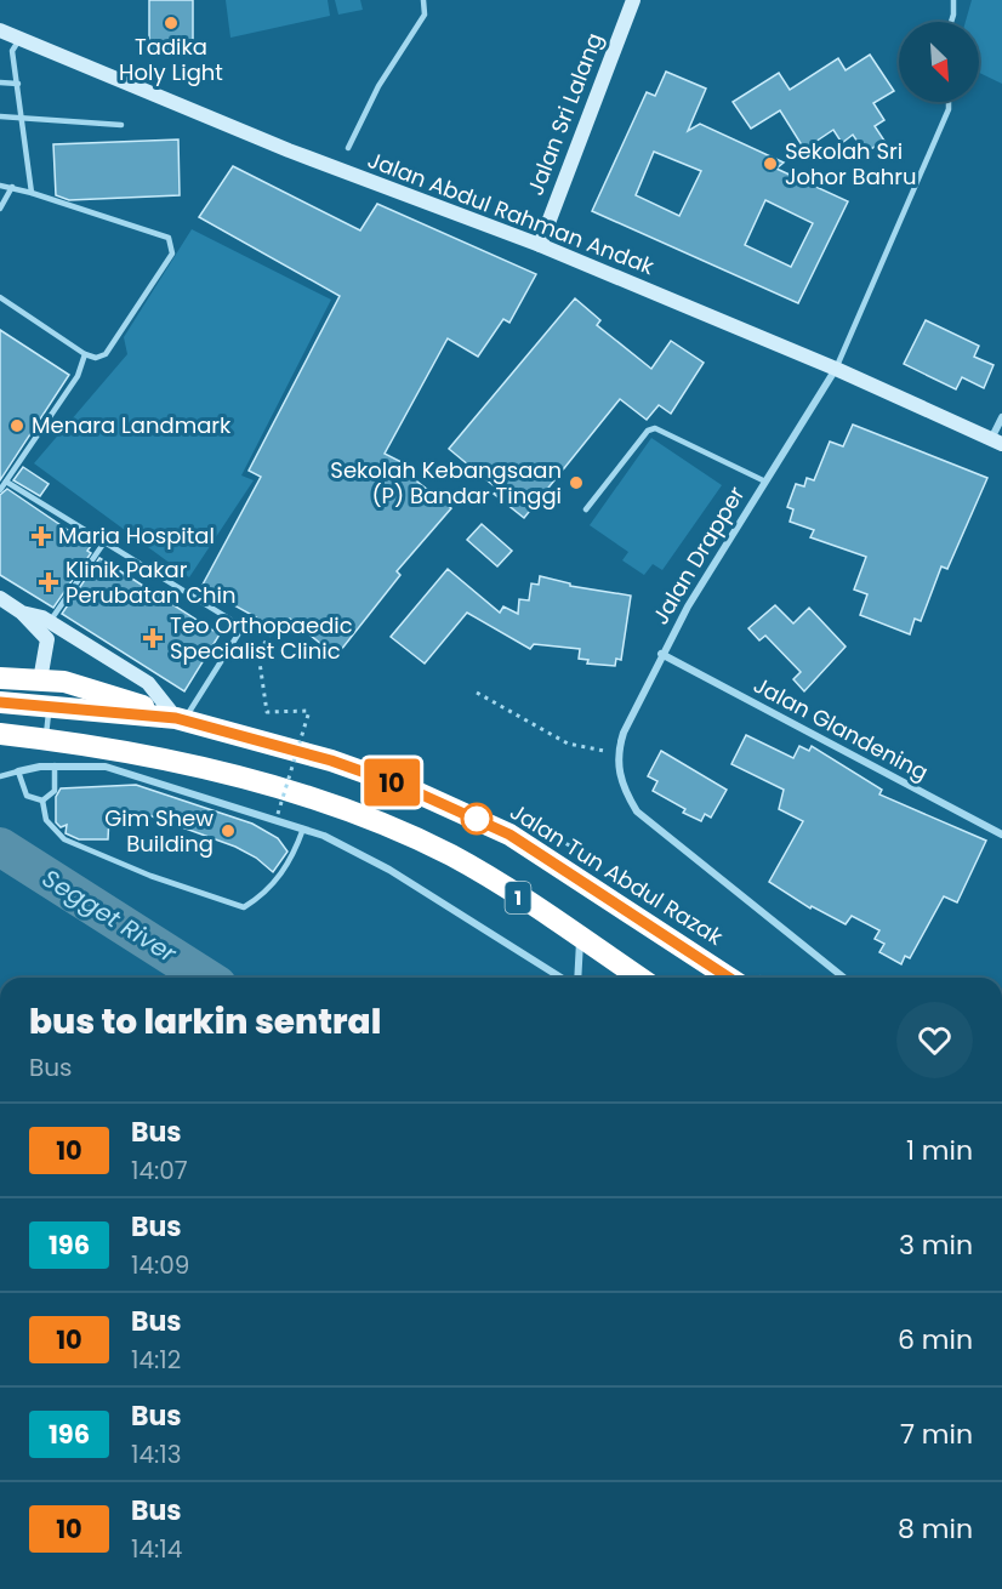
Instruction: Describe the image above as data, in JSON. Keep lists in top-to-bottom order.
{
  "streets": {
    "highway": ["Jalan Tun Abdul Razak", "1"],
    "street": [
      "Jalan Sri Lalang",
      "Jalan Abdul Rahman Andak",
      "Jalan Drapper",
      "Jalan Glandening"
    ]
  },
  "crossings": [
    ["Jalan Sri Lalang", "Jalan Abdul Rahman Andak"],
    ["Jalan Abdul Rahman Andak", "Jalan Drapper"],
    ["Jalan Drapper", "Jalan Glandening"]
  ],
  "water": ["Segget River"],
  "places": {
    "other": [
      "Tadika Holy Light",
      "Sekolah Sri Johor Bahru",
      "Menara Landmark",
      "Sekolah Kebangsaan (P) Bandar Tinggi",
      "Gim Shew Building"
    ],
    "health": ["Maria Hospital", "Klinik Pakar Perubatan Chin", "Teo Orthopaedic Specialist Clinic"]
  },
  "lines": ["bus line 10"],
  "north": "bottom right",
  "page": {
    "on_map": "10",
    "heading": ["bus to larkin sentral", "Bus"],
    "list": [
      {
        "mark": "10",
        "name": "Bus",
        "note": "14:07",
        "value": "1 min"
      },
      {
        "mark": "196",
        "name": "Bus",
        "note": "14:09",
        "value": "3 min"
      },
      {
        "mark": "10",
        "name": "Bus",
        "note": "14:12",
        "value": "6 min"
      },
      {
        "mark": "196",
        "name": "Bus",
        "note": "14:13",
        "value": "7 min"
      },
      {
        "mark": "10",
        "name": "Bus",
        "note": "14:14",
        "value": "8 min"
      }
    ]
  }
}
